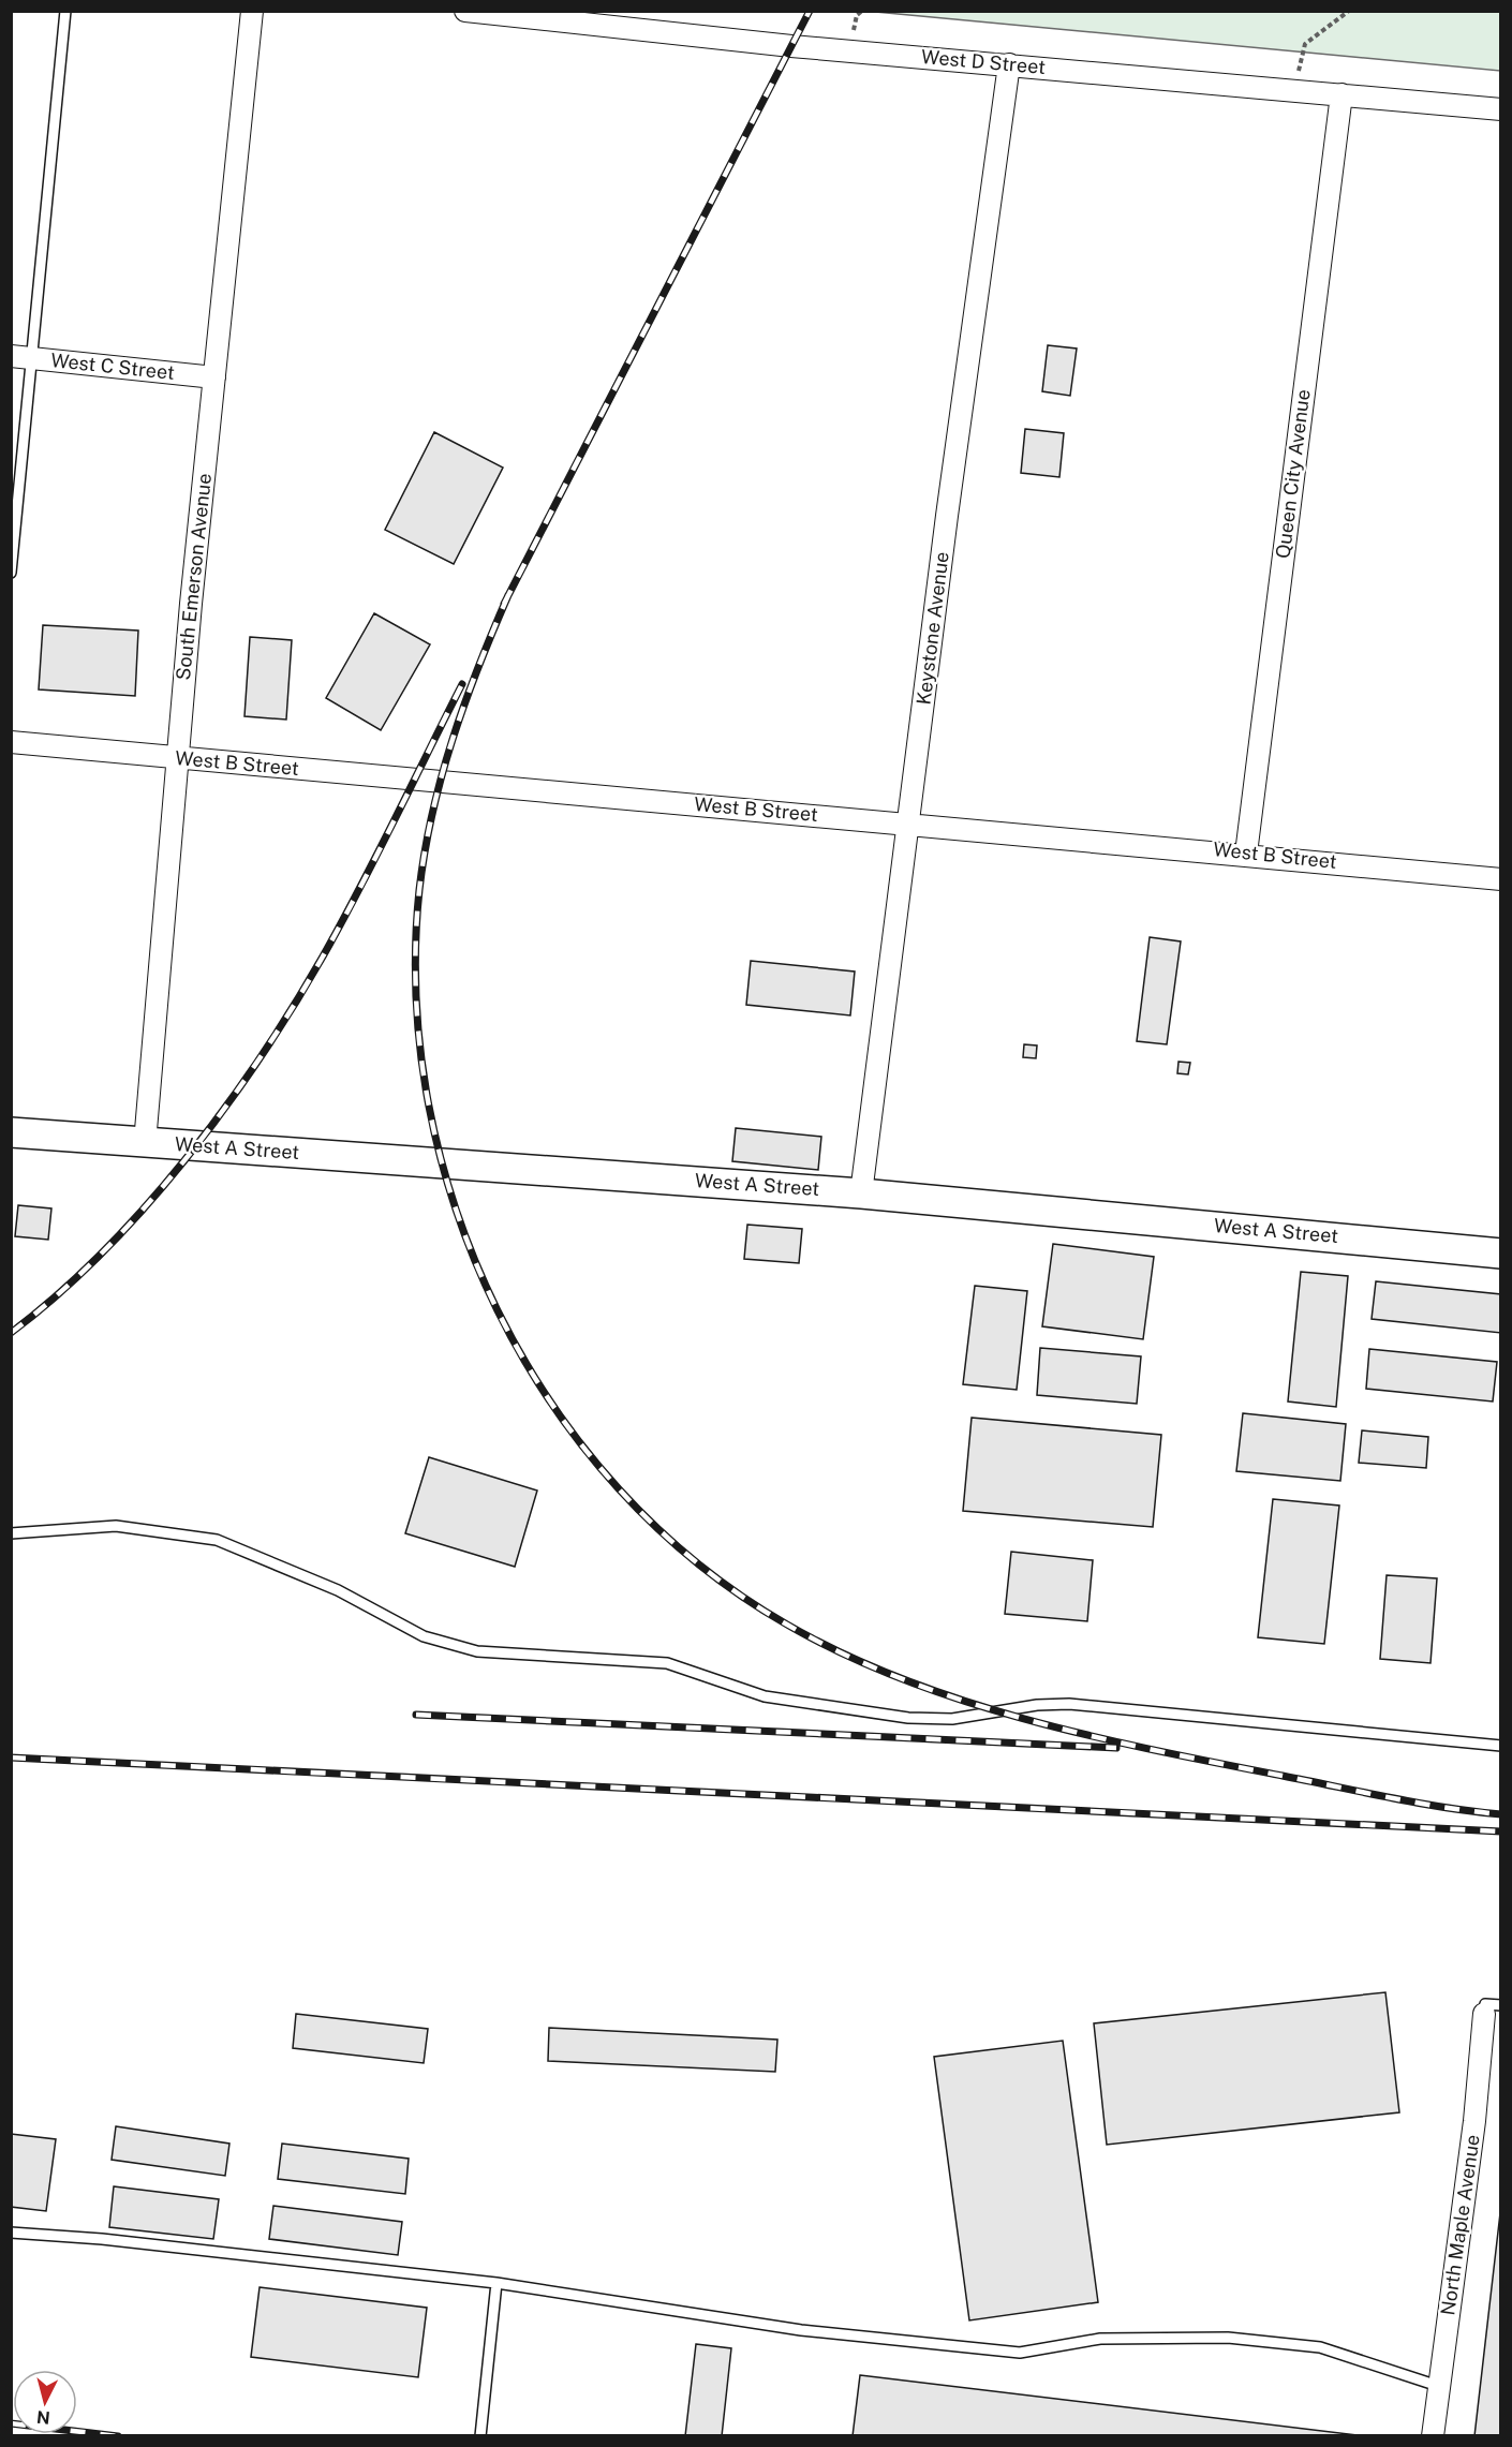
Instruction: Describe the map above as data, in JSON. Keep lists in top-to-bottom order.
{
  "streets": {
    "street": [
      "West D Street",
      "West C Street",
      "Queen City Avenue",
      "South Emerson Avenue",
      "Keystone Avenue",
      "West B Street",
      "West A Street",
      "North Maple Avenue"
    ]
  },
  "crossings": [
    ["West D Street", "Queen City Avenue"],
    ["West D Street", "Keystone Avenue"],
    ["West C Street", "South Emerson Avenue"],
    ["Queen City Avenue", "West B Street"],
    ["South Emerson Avenue", "West B Street"],
    ["South Emerson Avenue", "West A Street"],
    ["Keystone Avenue", "West B Street"],
    ["Keystone Avenue", "West A Street"]
  ],
  "north": "bottom"
}
